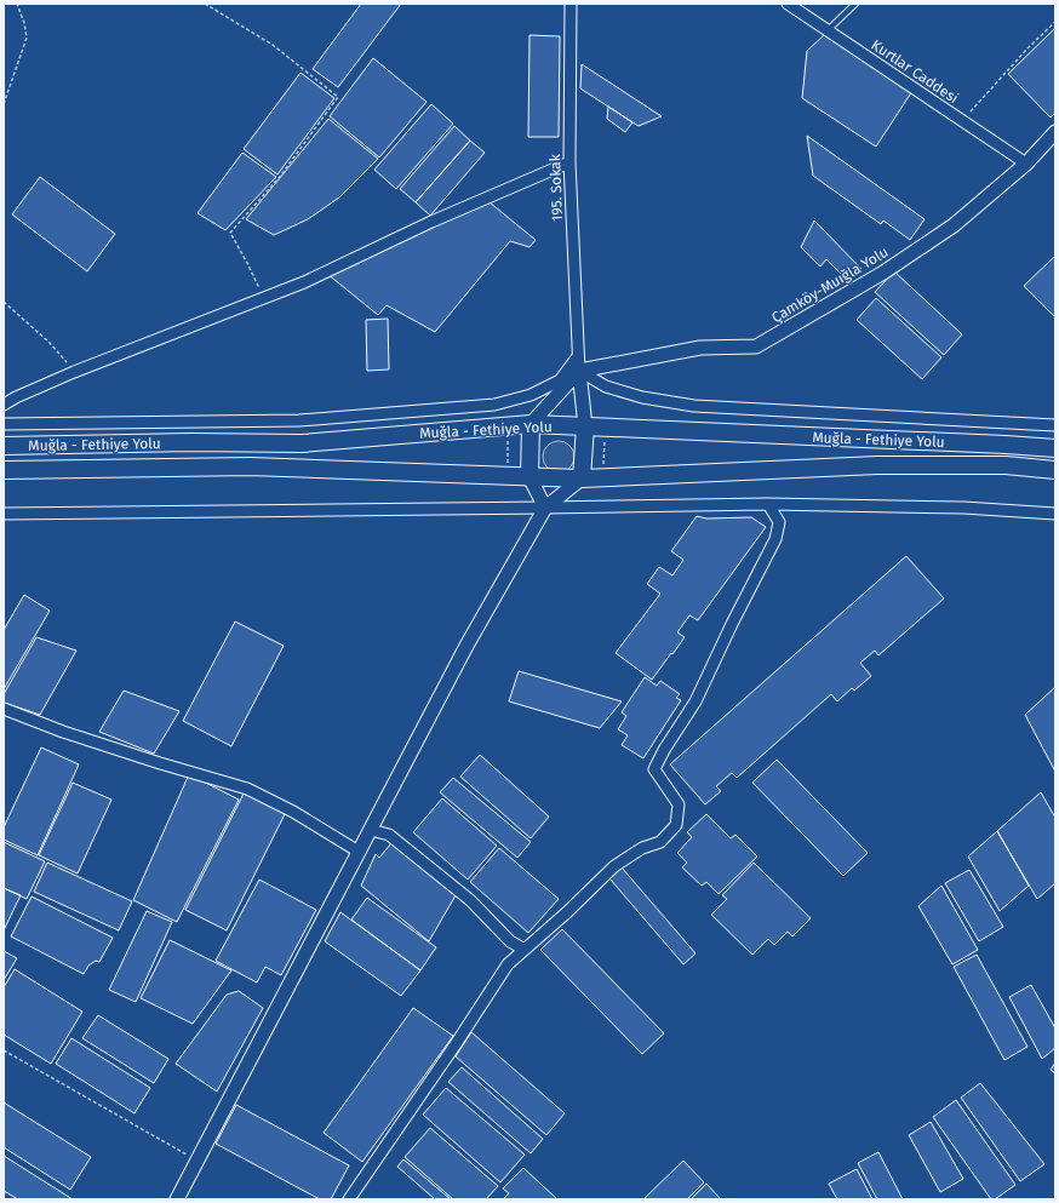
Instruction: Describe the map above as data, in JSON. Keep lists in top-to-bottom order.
{
  "streets": {
    "highway": ["Muğla - Fethiye Yolu"],
    "street": ["Kurtlar Caddesi", "195. Sokak", "Çamköy-Muığla Yolu"]
  },
  "crossings": [
    ["Kurtlar Caddesi", "Çamköy-Muığla Yolu"],
    ["195. Sokak", "Çamköy-Muığla Yolu"]
  ]
}
